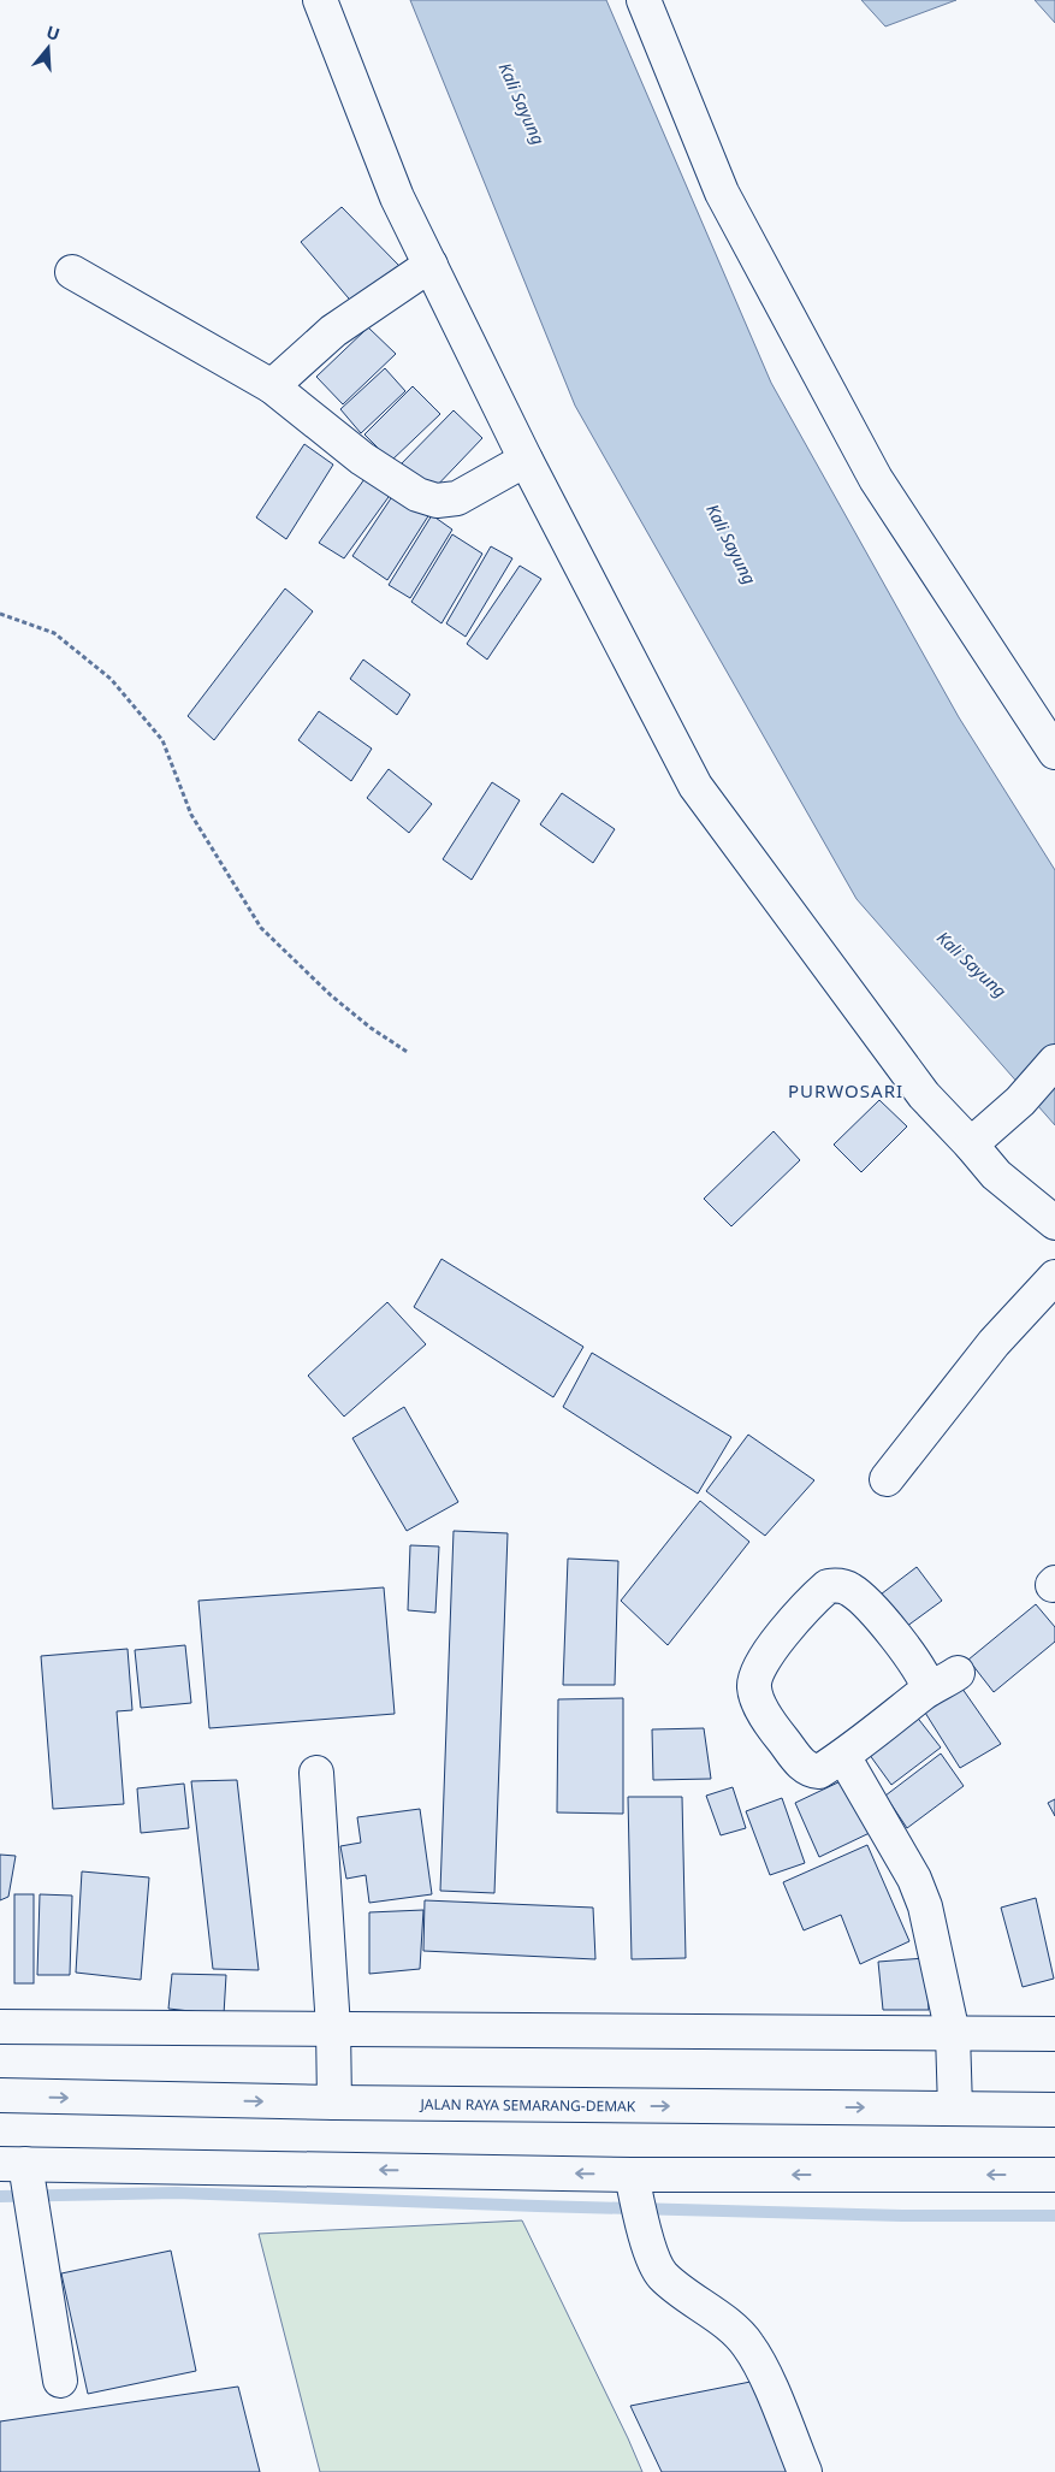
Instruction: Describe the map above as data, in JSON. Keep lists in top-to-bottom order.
{
  "streets": {
    "main road": ["JALAN RAYA SEMARANG-DEMAK"]
  },
  "districts": ["PURWOSARI"],
  "water": ["Kali Sayung"],
  "north": "top"
}
